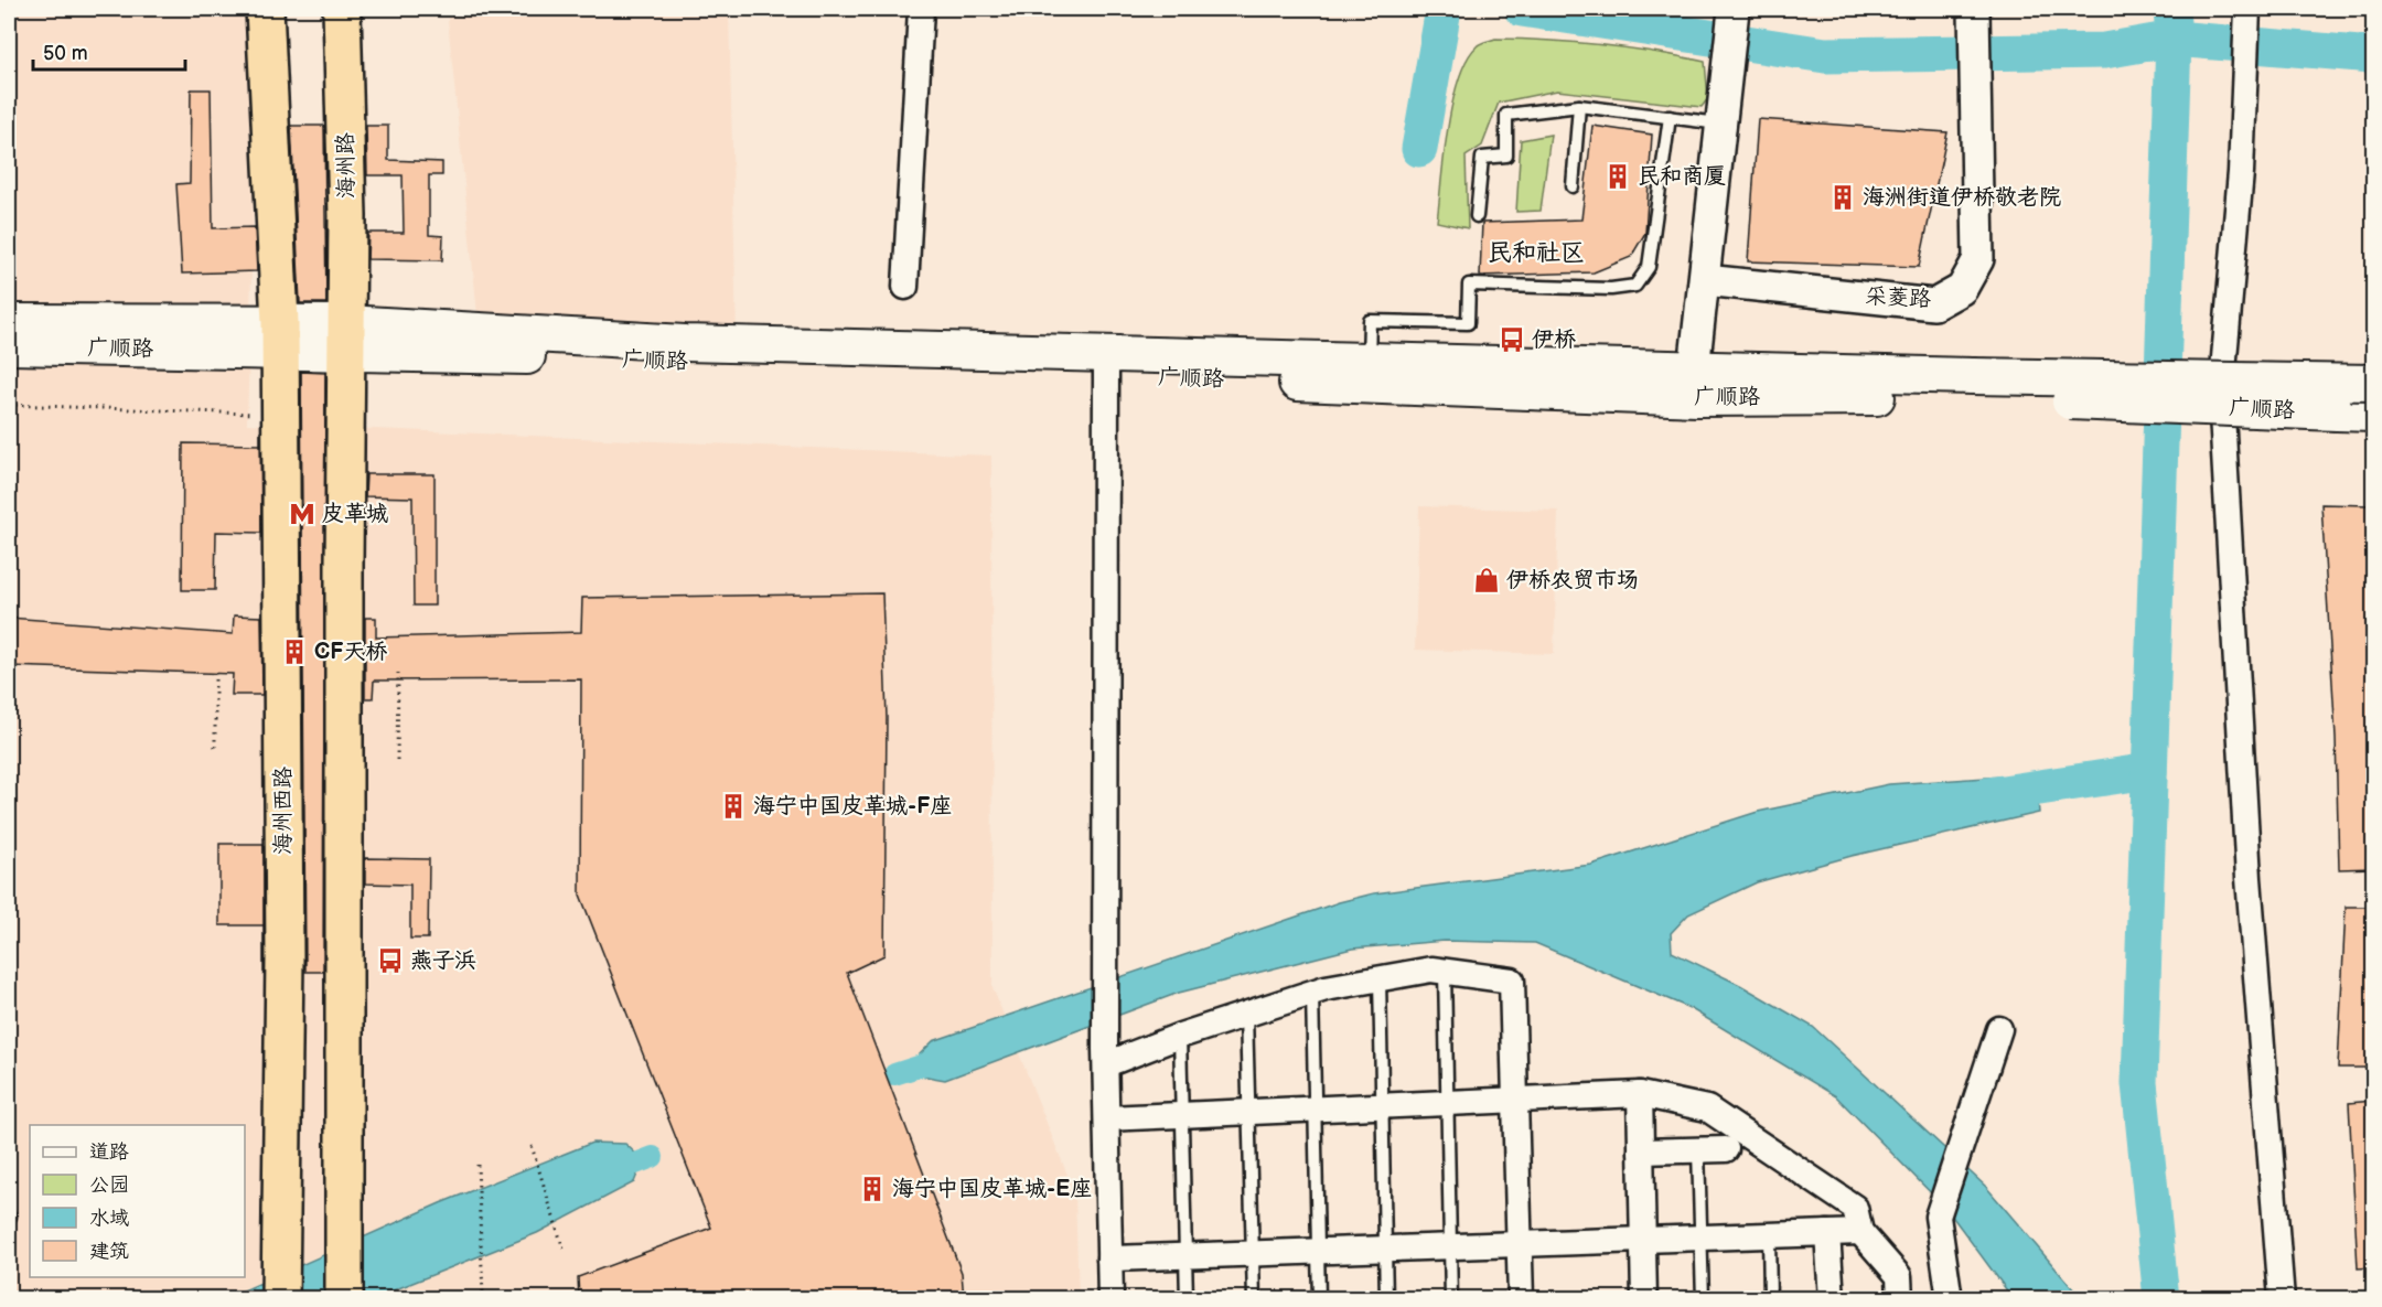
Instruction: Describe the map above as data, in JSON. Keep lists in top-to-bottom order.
{
  "streets": {
    "highway": ["海州路", "海州西路"],
    "main road": ["广顺路"],
    "street": ["采菱路"]
  },
  "crossings": [
    ["海州路", "广顺路"],
    ["广顺路", "海州西路"]
  ],
  "districts": ["民和社区"],
  "places": {
    "building": [
      "民和商厦",
      "海洲街道伊桥敬老院",
      "CF天桥",
      "海宁中国皮革城-F座",
      "海宁中国皮革城-E座"
    ],
    "bus stop": ["伊桥", "燕子浜"],
    "metro station": ["皮革城"],
    "shop": ["伊桥农贸市场"]
  },
  "legend": [
    "道路",
    "公园",
    "水域",
    "建筑"
  ],
  "scale_bar": "50 m"
}
